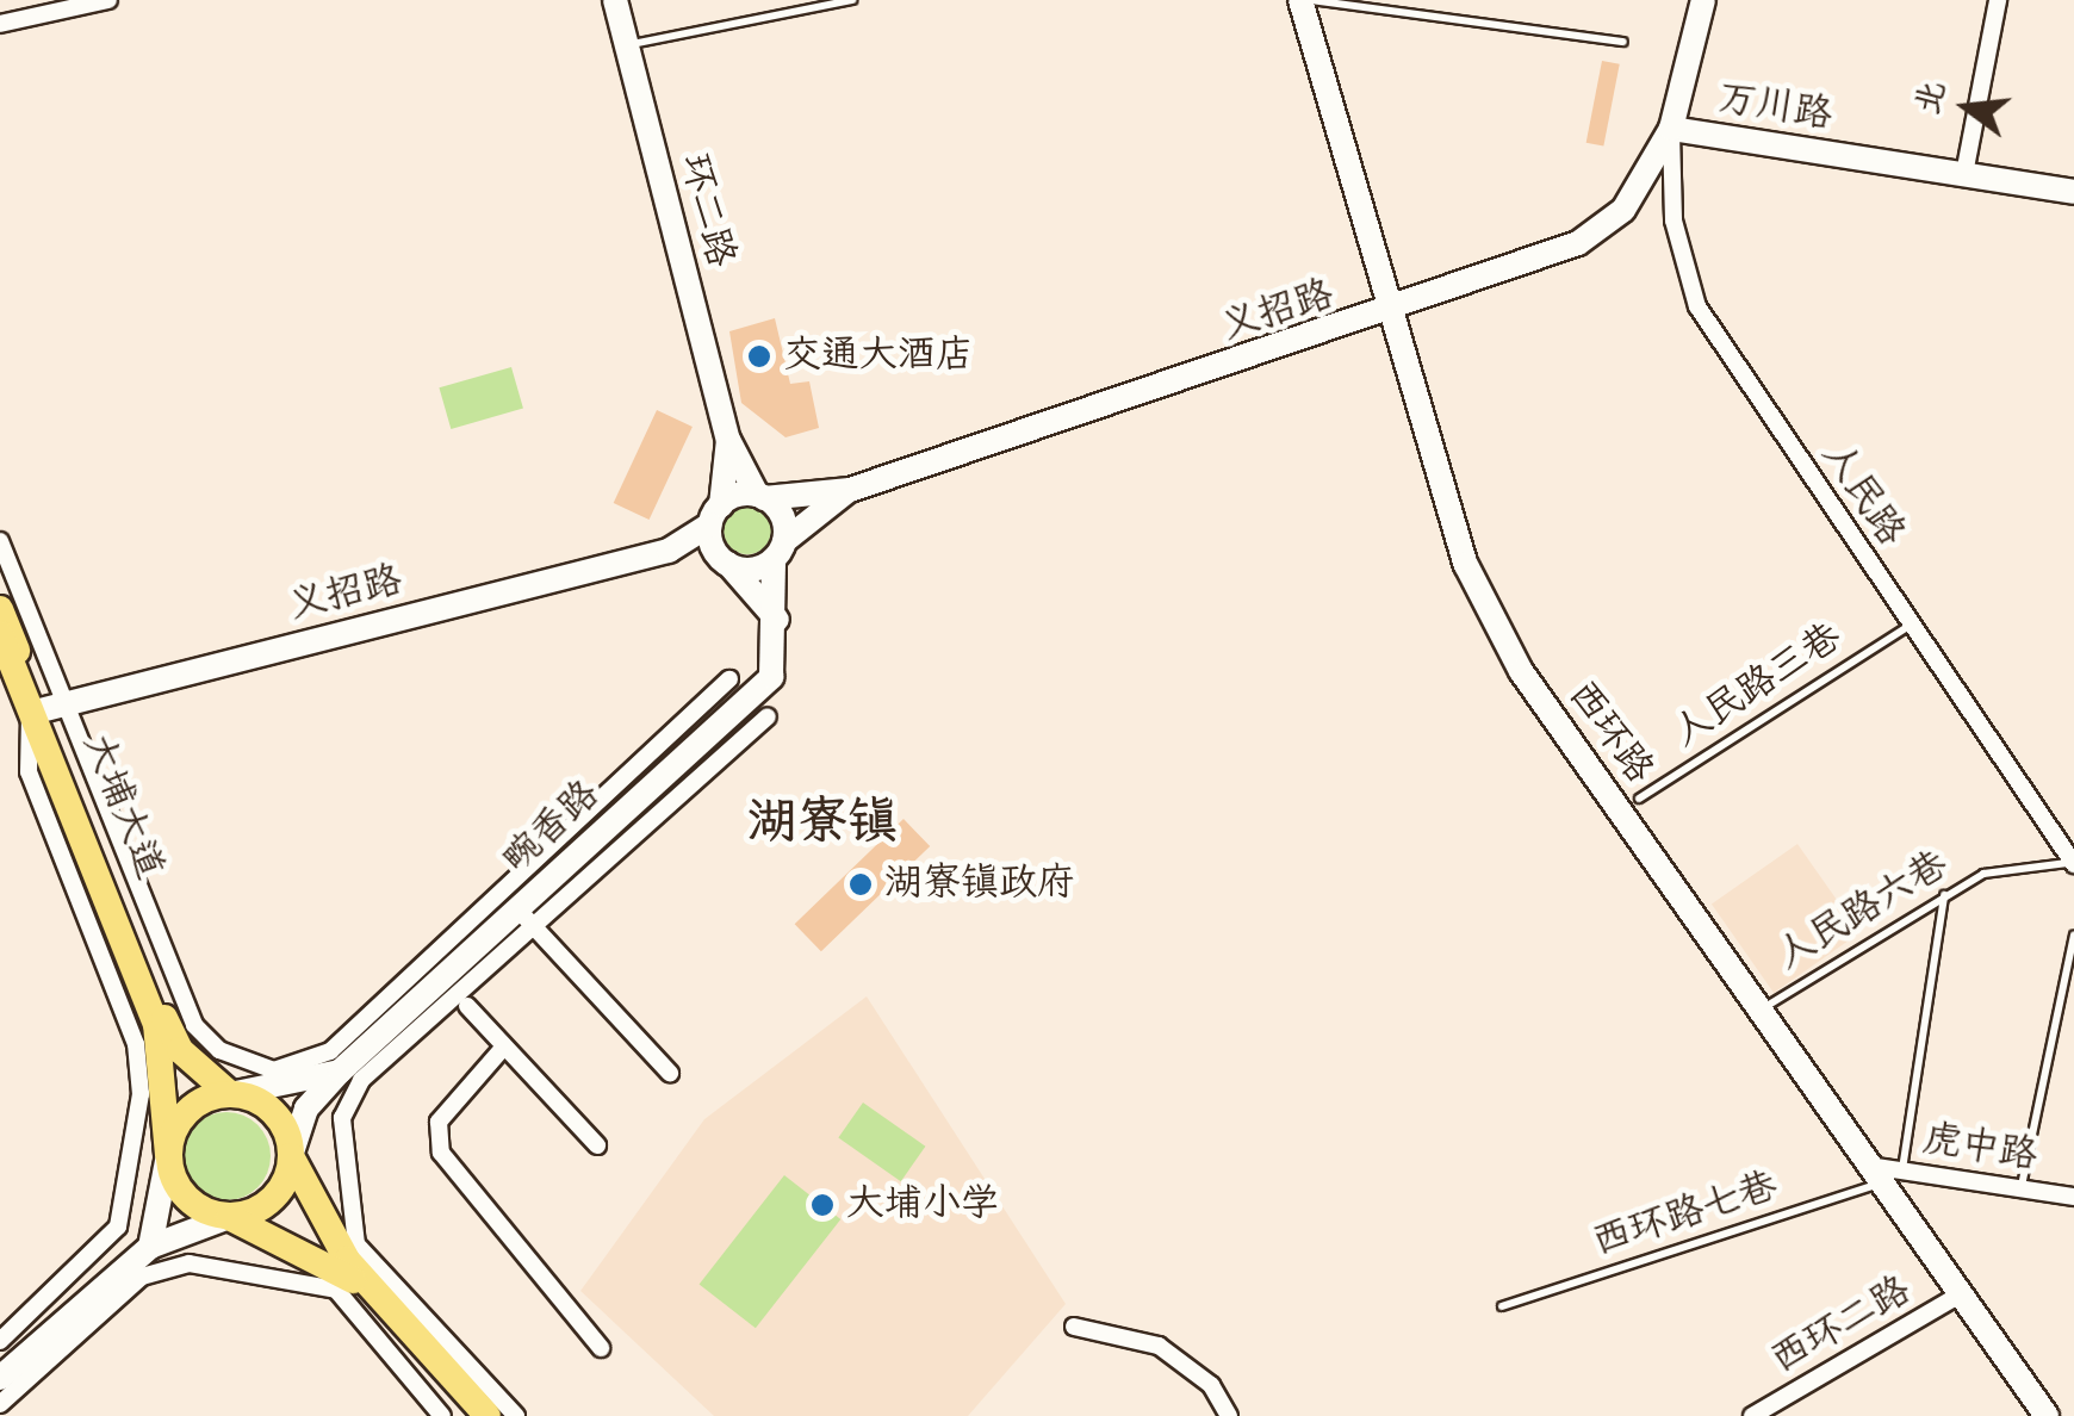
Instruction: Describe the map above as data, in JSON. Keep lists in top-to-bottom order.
{
  "streets": {
    "main road": [
      "万川路",
      "环二路",
      "义招路",
      "西环路",
      "大埔大道",
      "畹香路"
    ],
    "street": ["人民路", "虎中路", "西环二路"],
    "lane": ["人民路三巷", "人民路六巷", "西环路七巷"]
  },
  "crossings": [
    ["万川路", "义招路"],
    ["万川路", "人民路"],
    ["万川路", "西环路"],
    ["义招路", "西环路"],
    ["义招路", "大埔大道"],
    ["人民路", "人民路三巷"],
    ["人民路", "人民路六巷"],
    ["西环路", "人民路六巷"],
    ["西环路", "虎中路"],
    ["西环路", "西环路七巷"],
    ["西环路", "西环二路"],
    ["虎中路", "西环路七巷"]
  ],
  "districts": ["湖寮镇"],
  "places": ["交通大酒店", "湖寮镇政府", "大埔小学"],
  "north": "left"
}
